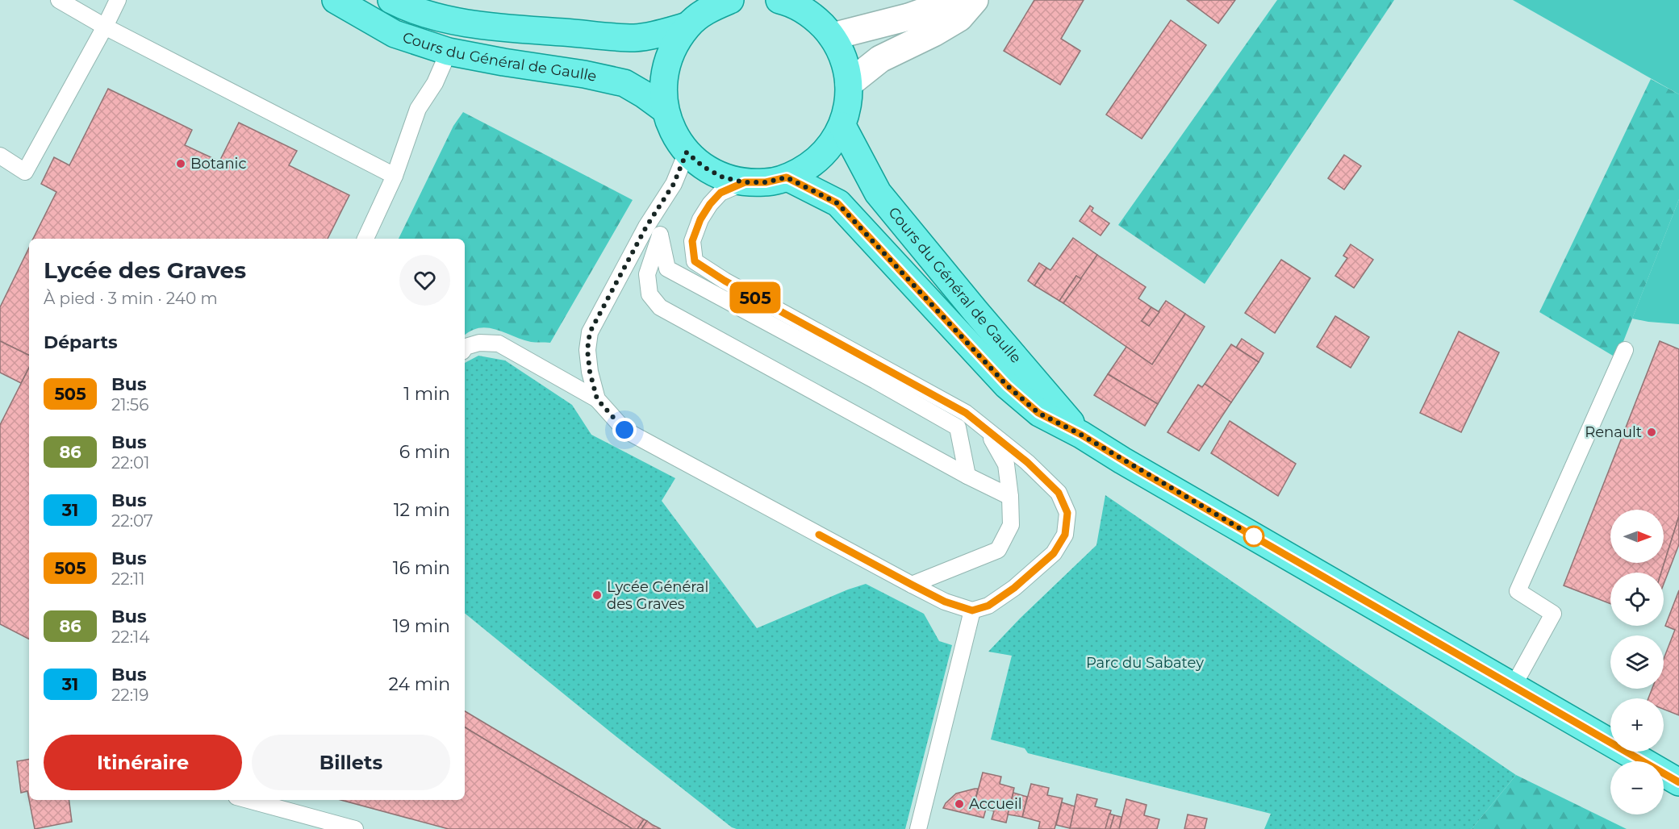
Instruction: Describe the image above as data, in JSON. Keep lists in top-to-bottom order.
{
  "streets": {
    "main road": ["Cours du Général de Gaulle"]
  },
  "parks": ["Parc du Sabatey"],
  "places": [
    "Botanic",
    "Renault",
    "Lycée Général des Graves",
    "Accueil"
  ],
  "lines": ["bus line 505"],
  "north": "right",
  "page": {
    "on_map": "505",
    "heading": [
      ["Lycée des Graves", "À pied · 3 min · 240 m"],
      "Départs"
    ],
    "list": [
      {
        "mark": "505",
        "name": "Bus",
        "note": "21:56",
        "value": "1 min"
      },
      {
        "mark": "86",
        "name": "Bus",
        "note": "22:01",
        "value": "6 min"
      },
      {
        "mark": "31",
        "name": "Bus",
        "note": "22:07",
        "value": "12 min"
      },
      {
        "mark": "505",
        "name": "Bus",
        "note": "22:11",
        "value": "16 min"
      },
      {
        "mark": "86",
        "name": "Bus",
        "note": "22:14",
        "value": "19 min"
      },
      {
        "mark": "31",
        "name": "Bus",
        "note": "22:19",
        "value": "24 min"
      }
    ],
    "map_buttons": ["+", "−"],
    "buttons": ["Itinéraire", "Billets"]
  }
}
